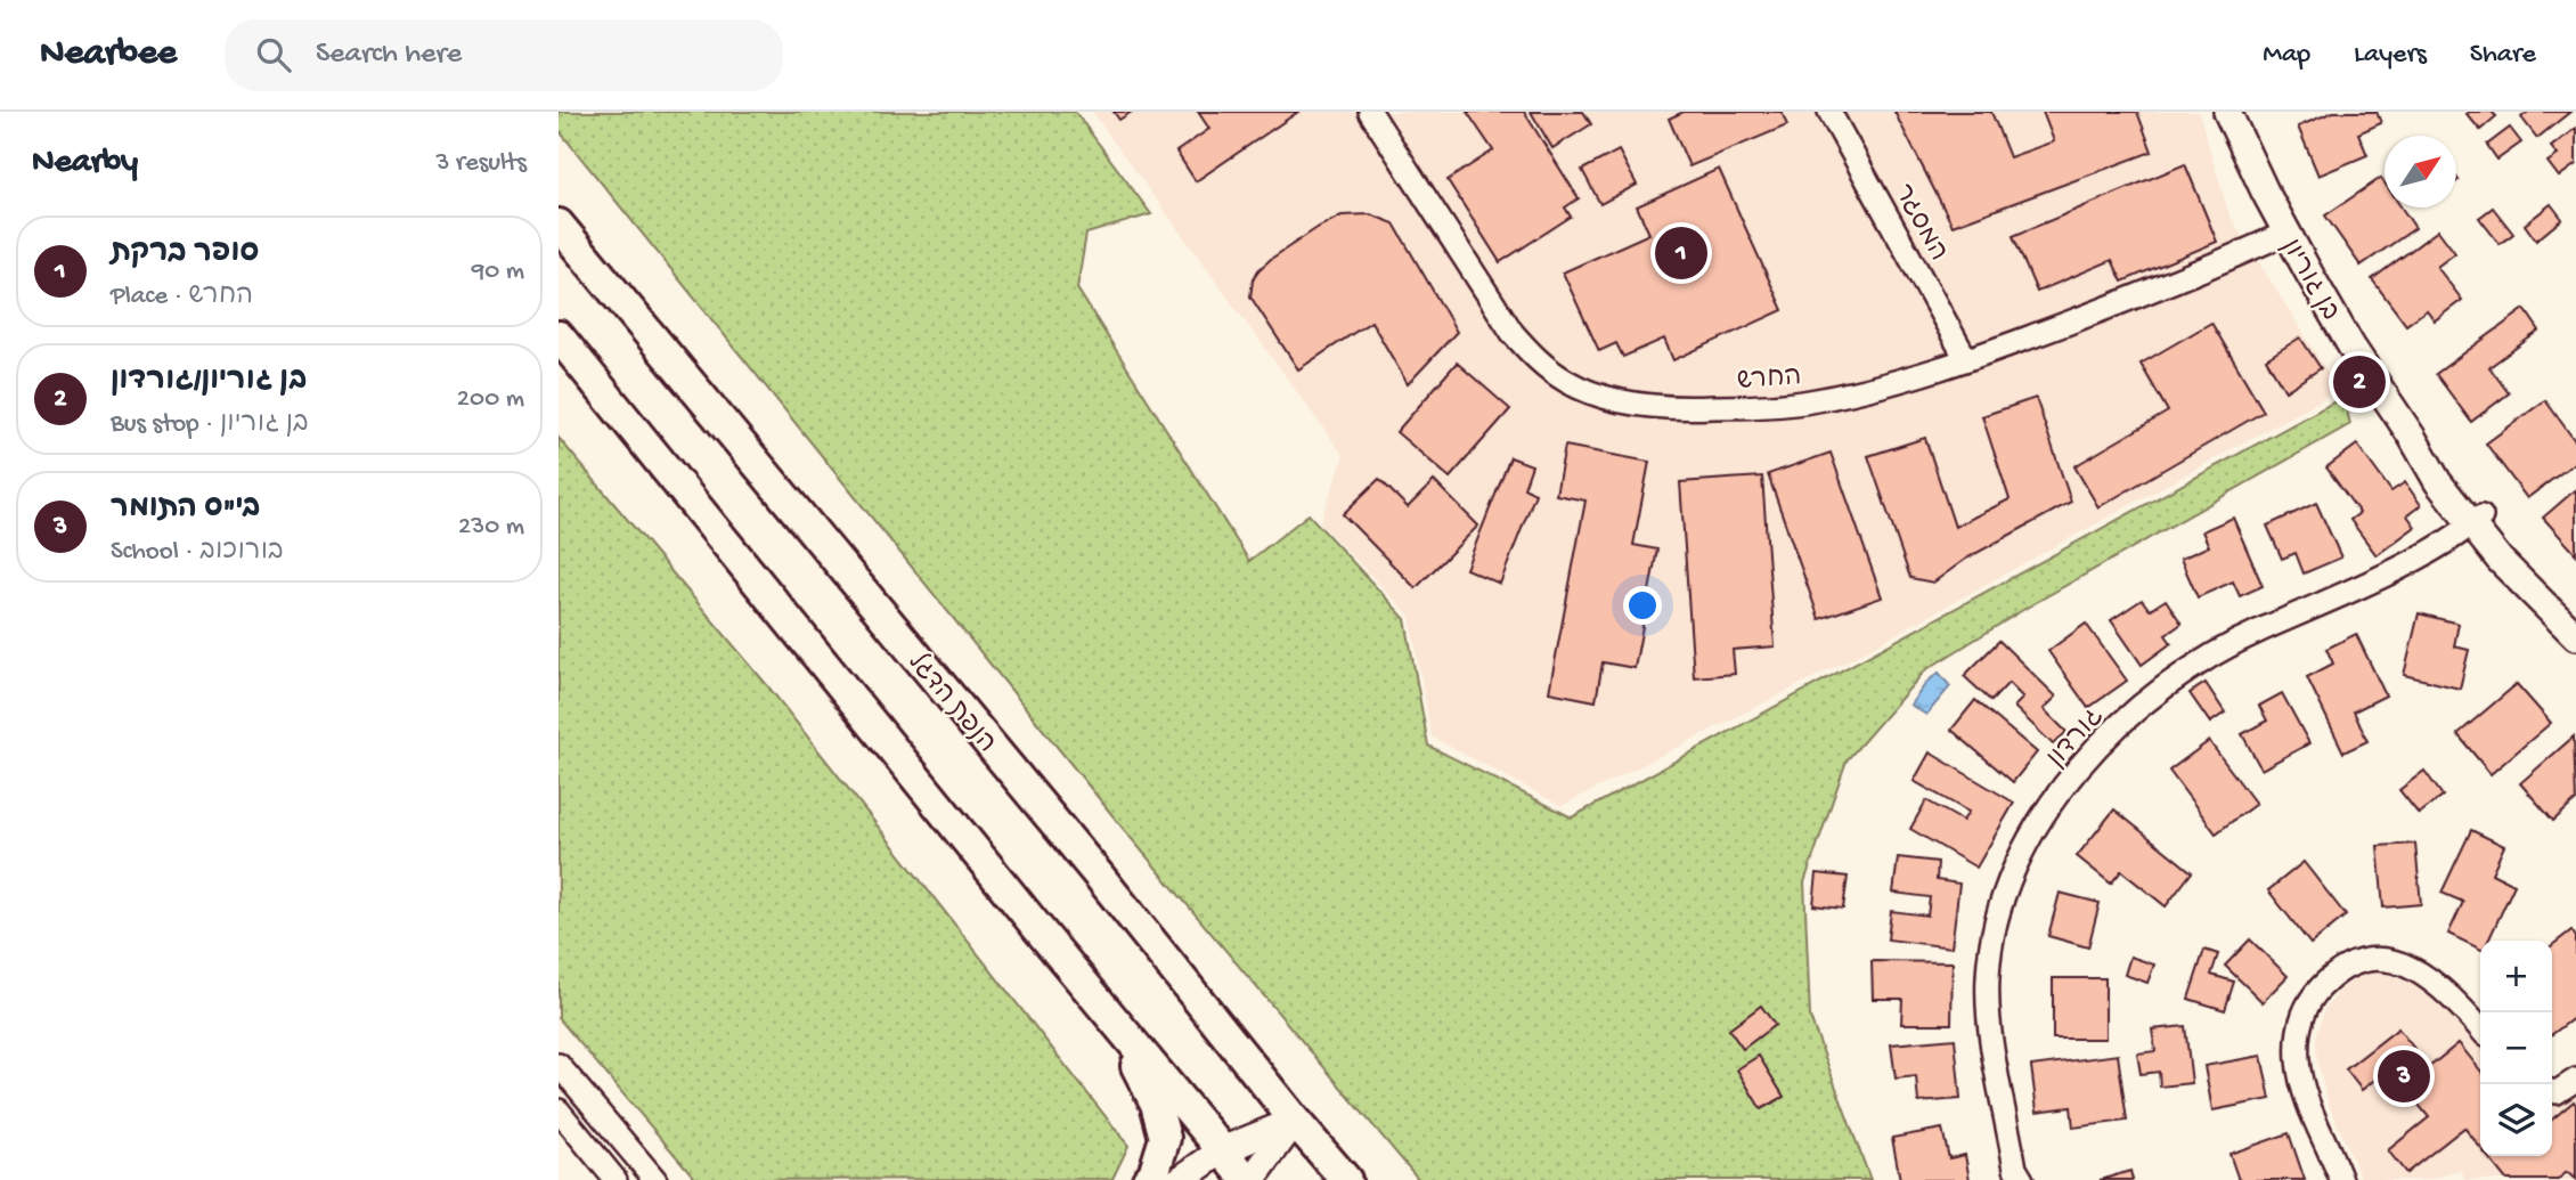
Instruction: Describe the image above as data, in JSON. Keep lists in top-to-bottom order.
{
  "streets": {
    "main road": ["הנפת הדגל"],
    "street": [
      "המסגר",
      "בן גוריון",
      "החרש",
      "גורדון"
    ]
  },
  "crossings": [
    ["המסגר", "החרש"],
    ["בן גוריון", "החרש"],
    ["בן גוריון", "גורדון"]
  ],
  "north": "top right",
  "page": {
    "header": "Nearbee",
    "search": "Search here",
    "nav": ["Map", "Layers", "Share"],
    "heading": ["Nearby", "3 results"],
    "list": [
      {
        "mark": "1",
        "name": "סופר ברקת",
        "note": "Place · החרש",
        "value": "90 m"
      },
      {
        "mark": "2",
        "name": "בן גוריון/גורדון",
        "note": "Bus stop · בן גוריון",
        "value": "200 m"
      },
      {
        "mark": "3",
        "name": "בי\"ס התומר",
        "note": "School · בורוכוב",
        "value": "230 m"
      }
    ],
    "pins": ["1", "2", "3"],
    "map_buttons": ["+", "−"]
  }
}
